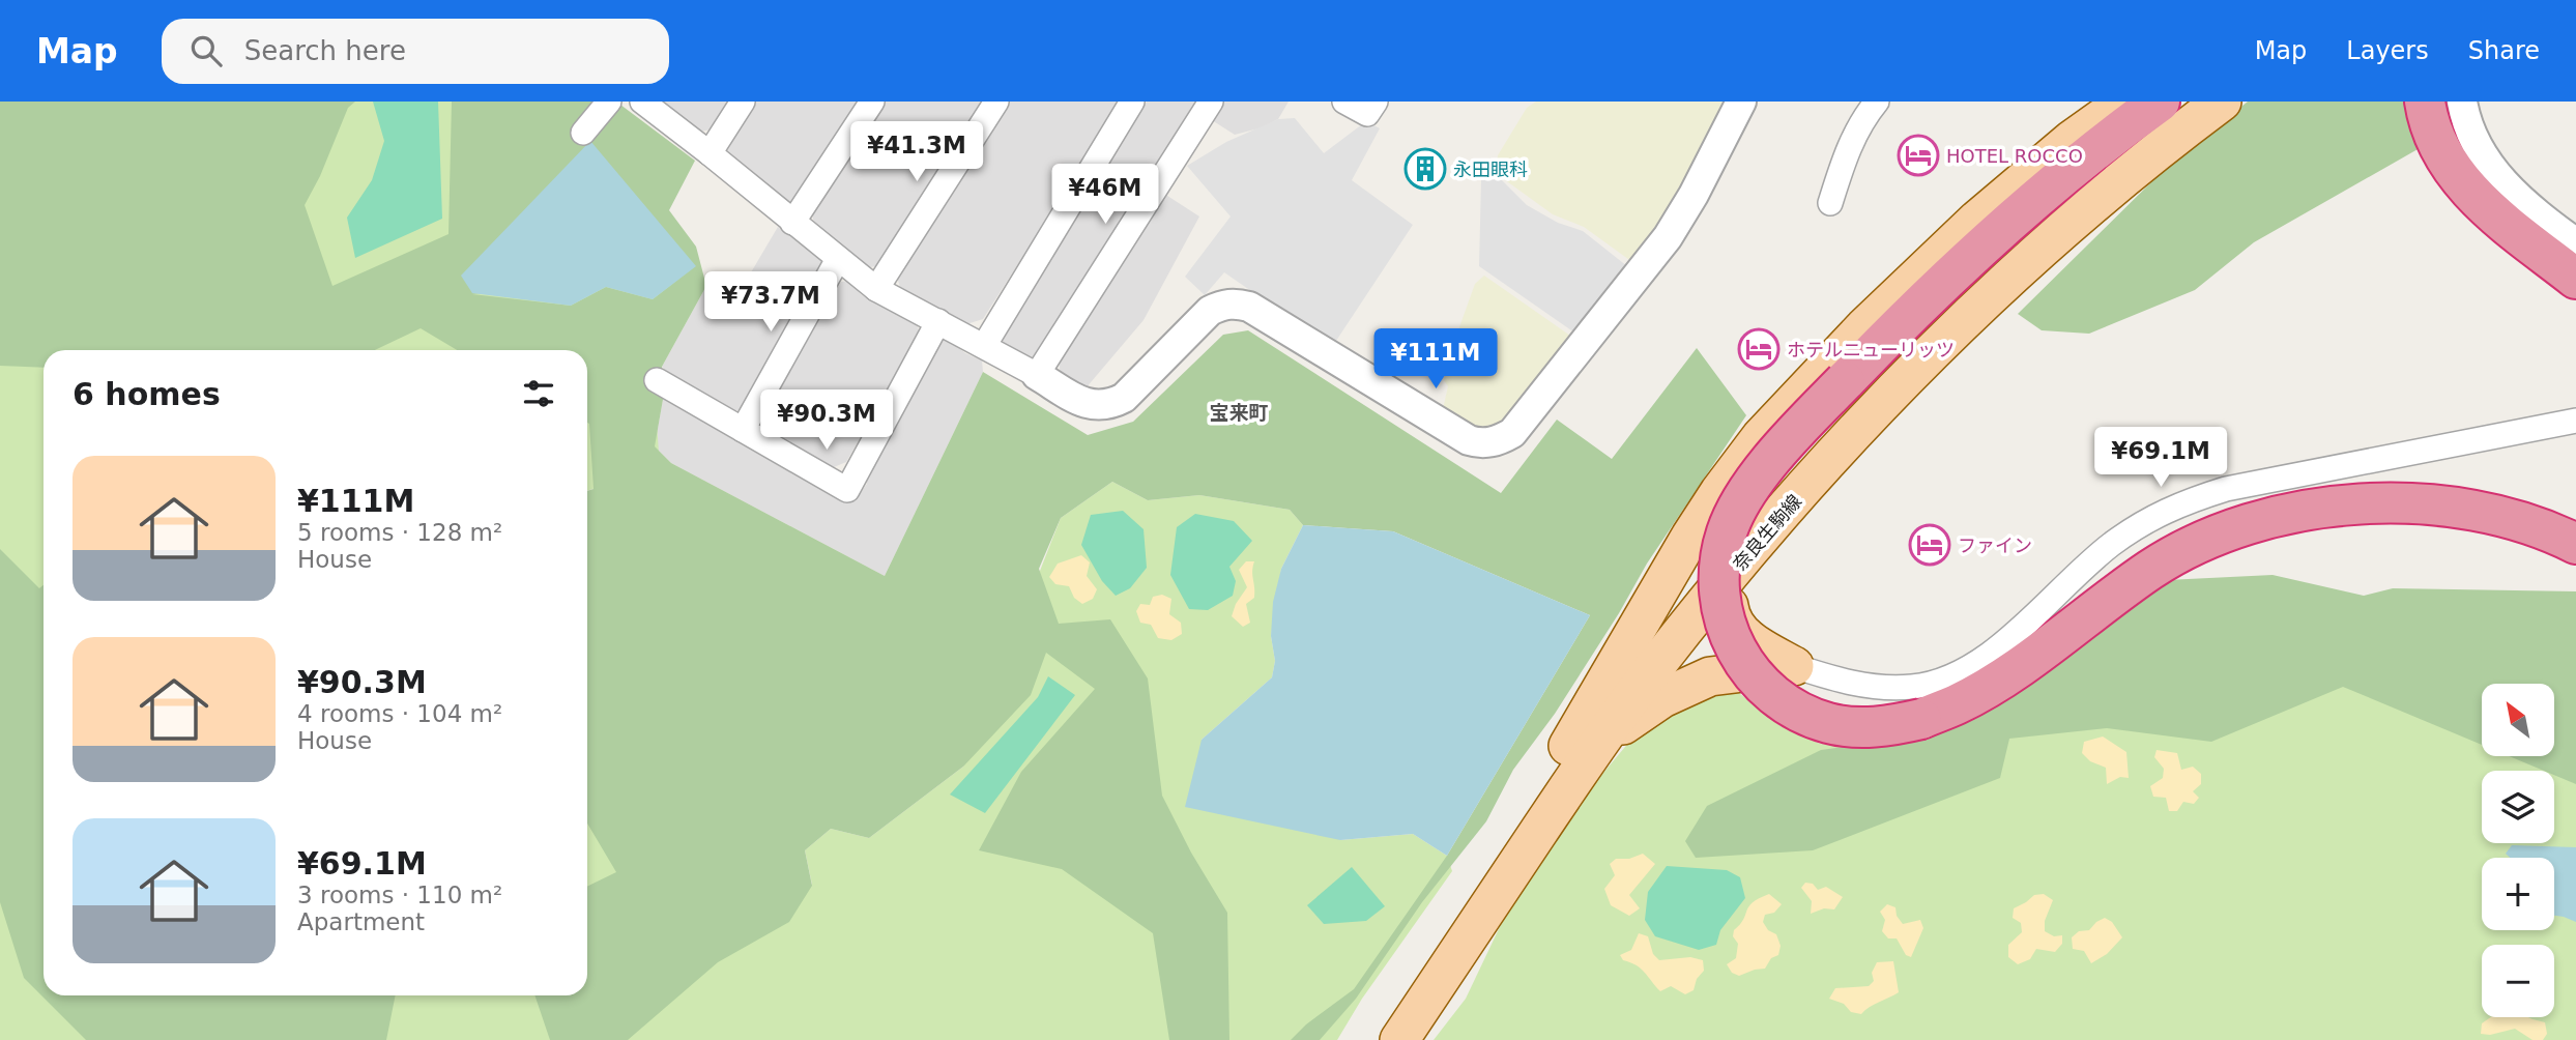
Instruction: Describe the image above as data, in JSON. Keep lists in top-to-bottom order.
{
  "streets": {
    "main road": ["奈良生駒線"]
  },
  "districts": ["宝来町"],
  "places": {
    "hotel": ["HOTEL ROCCO", "ホテルニューリッツ", "ファイン"],
    "building": ["永田眼科"]
  },
  "north": "top left",
  "page": {
    "header": "Map",
    "search": "Search here",
    "nav": ["Map", "Layers", "Share"],
    "price": [
      "¥41.3M",
      "¥46M",
      "¥73.7M",
      "¥111M",
      "¥90.3M",
      "¥69.1M"
    ],
    "heading": "6 homes",
    "list": [
      {
        "name": "¥111M",
        "note": "5 rooms · 128 m² · House"
      },
      {
        "name": "¥90.3M",
        "note": "4 rooms · 104 m² · House"
      },
      {
        "name": "¥69.1M",
        "note": "3 rooms · 110 m² · Apartment"
      }
    ],
    "map_buttons": ["+", "−"]
  }
}
